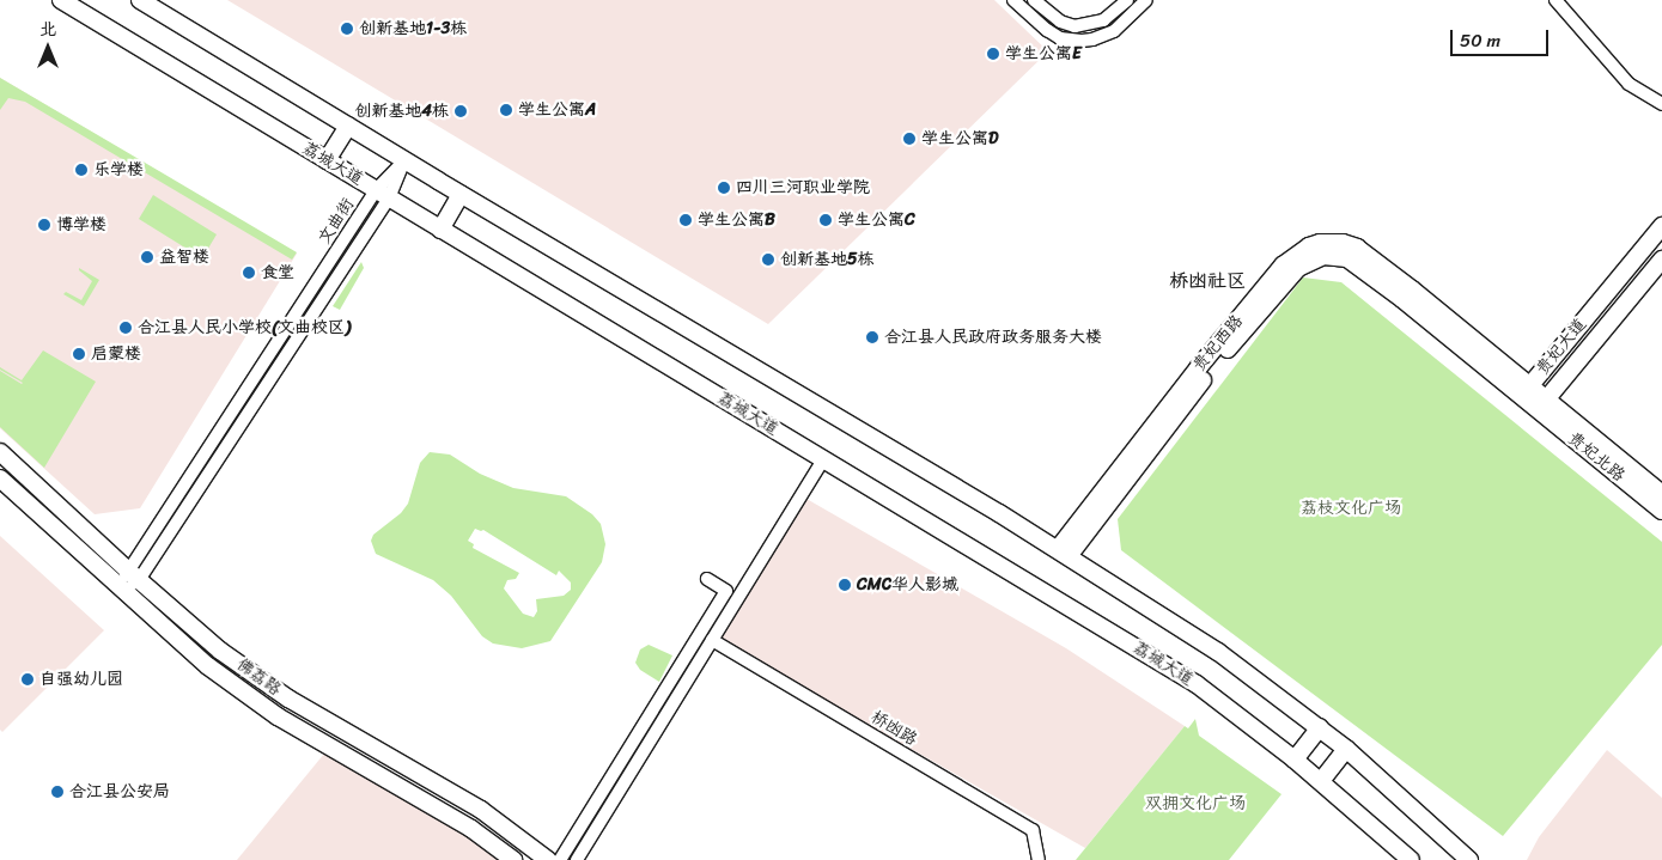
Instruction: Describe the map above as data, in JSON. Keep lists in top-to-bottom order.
{
  "streets": {
    "main road": [
      "荔城大道",
      "贵妃西路",
      "贵妃大道",
      "贵妃北路",
      "佛荔路"
    ],
    "street": ["文曲街", "桥凼路"]
  },
  "crossings": [
    ["荔城大道", "文曲街"],
    ["文曲街", "佛荔路"],
    ["贵妃西路", "贵妃大道"],
    ["贵妃西路", "贵妃北路"],
    ["贵妃大道", "贵妃北路"]
  ],
  "districts": ["桥凼社区"],
  "parks": ["荔枝文化广场", "双拥文化广场"],
  "places": [
    "创新基地1-3栋",
    "学生公寓E",
    "学生公寓A",
    "创新基地4栋",
    "学生公寓D",
    "乐学楼",
    "四川三河职业学院",
    "学生公寓B",
    "学生公寓C",
    "博学楼",
    "益智楼",
    "创新基地5栋",
    "食堂",
    "合江县人民小学校(文曲校区)",
    "合江县人民政府政务服务大楼",
    "启蒙楼",
    "CMC华人影城",
    "自强幼儿园",
    "合江县公安局"
  ],
  "scale_bar": "50 m",
  "north": "top"
}
